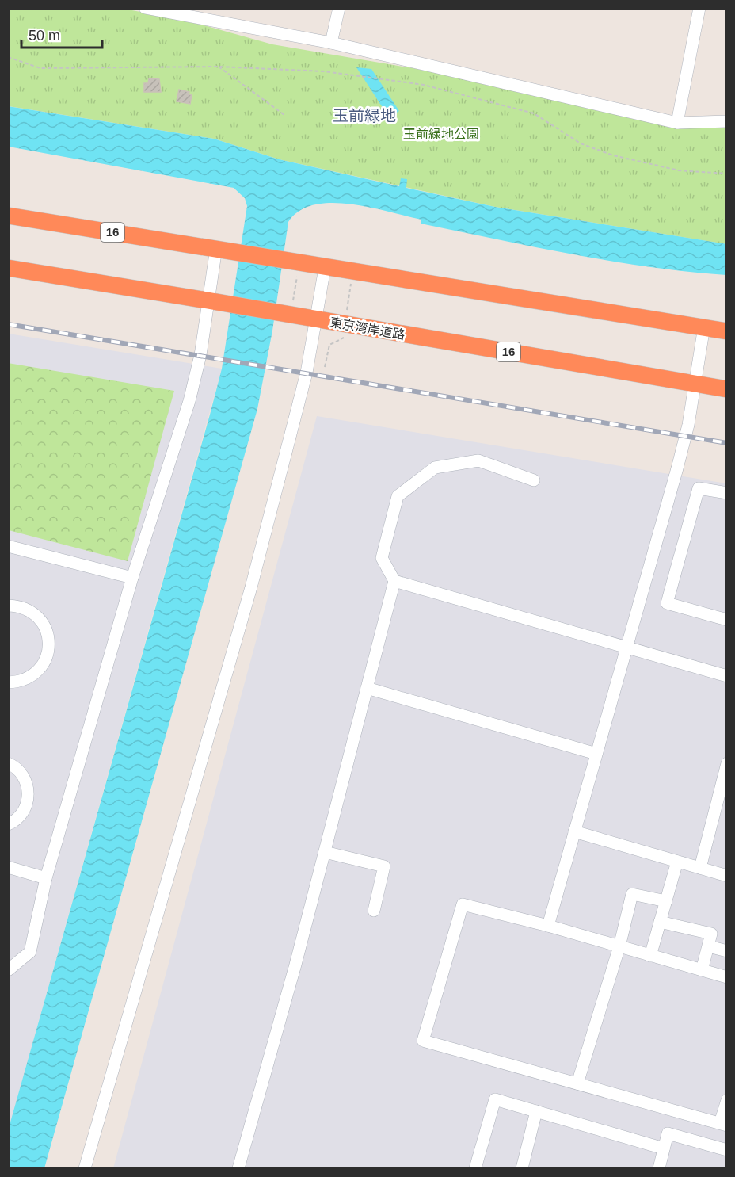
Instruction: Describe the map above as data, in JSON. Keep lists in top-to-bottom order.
{
  "streets": {
    "highway": ["16", "東京湾岸道路"]
  },
  "districts": ["玉前緑地"],
  "parks": ["玉前緑地公園"],
  "scale_bar": "50 m"
}
